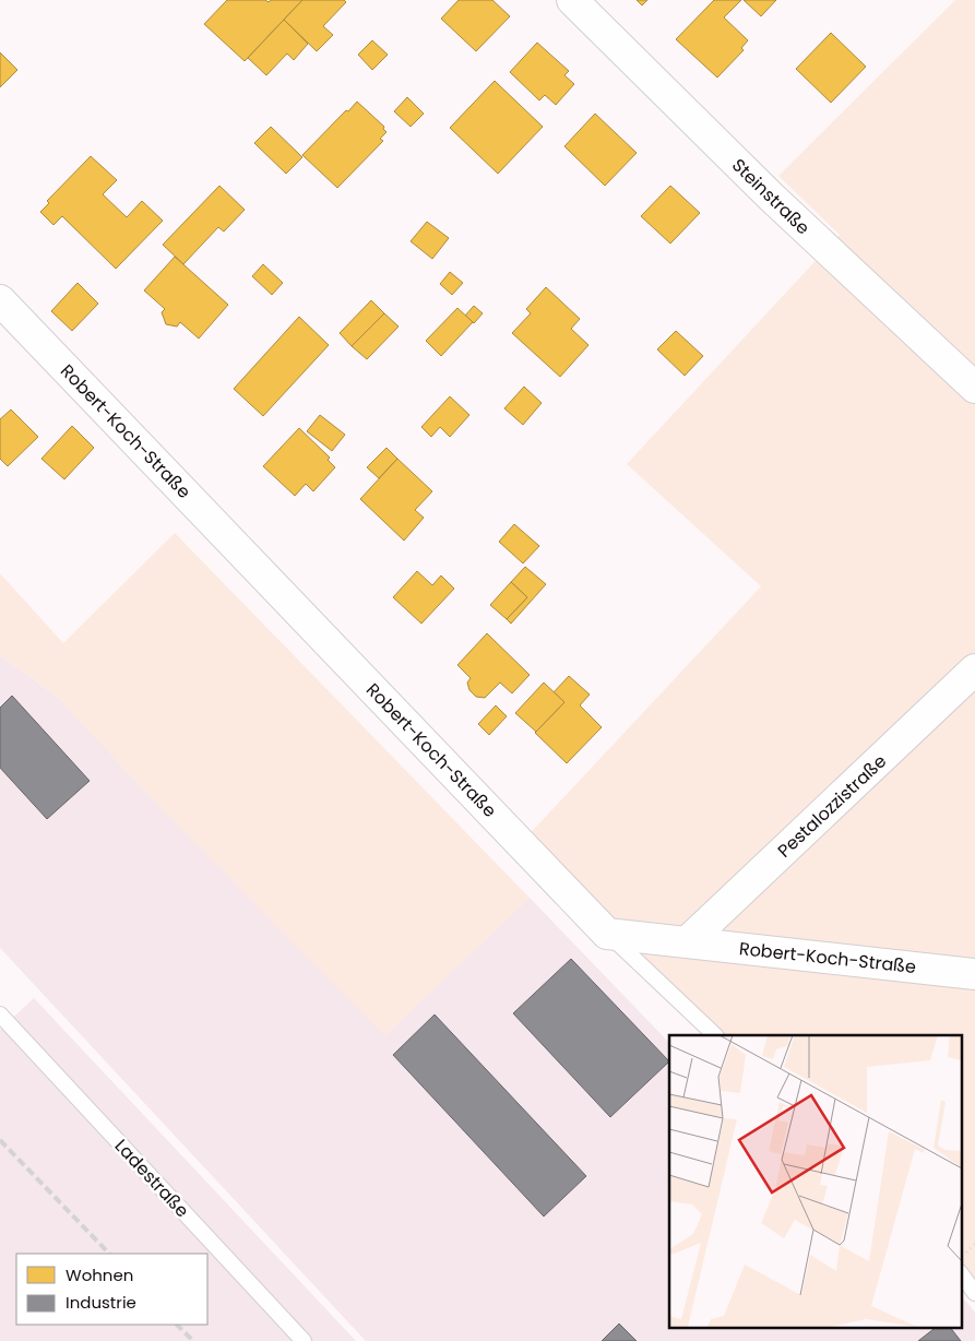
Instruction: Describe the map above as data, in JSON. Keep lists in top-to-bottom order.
{
  "streets": {
    "street": ["Steinstraße", "Robert-Koch-Straße", "Pestalozzistraße"],
    "lane": ["Ladestraße"]
  },
  "crossings": [
    ["Robert-Koch-Straße", "Pestalozzistraße"]
  ],
  "legend": ["Wohnen", "Industrie"]
}
